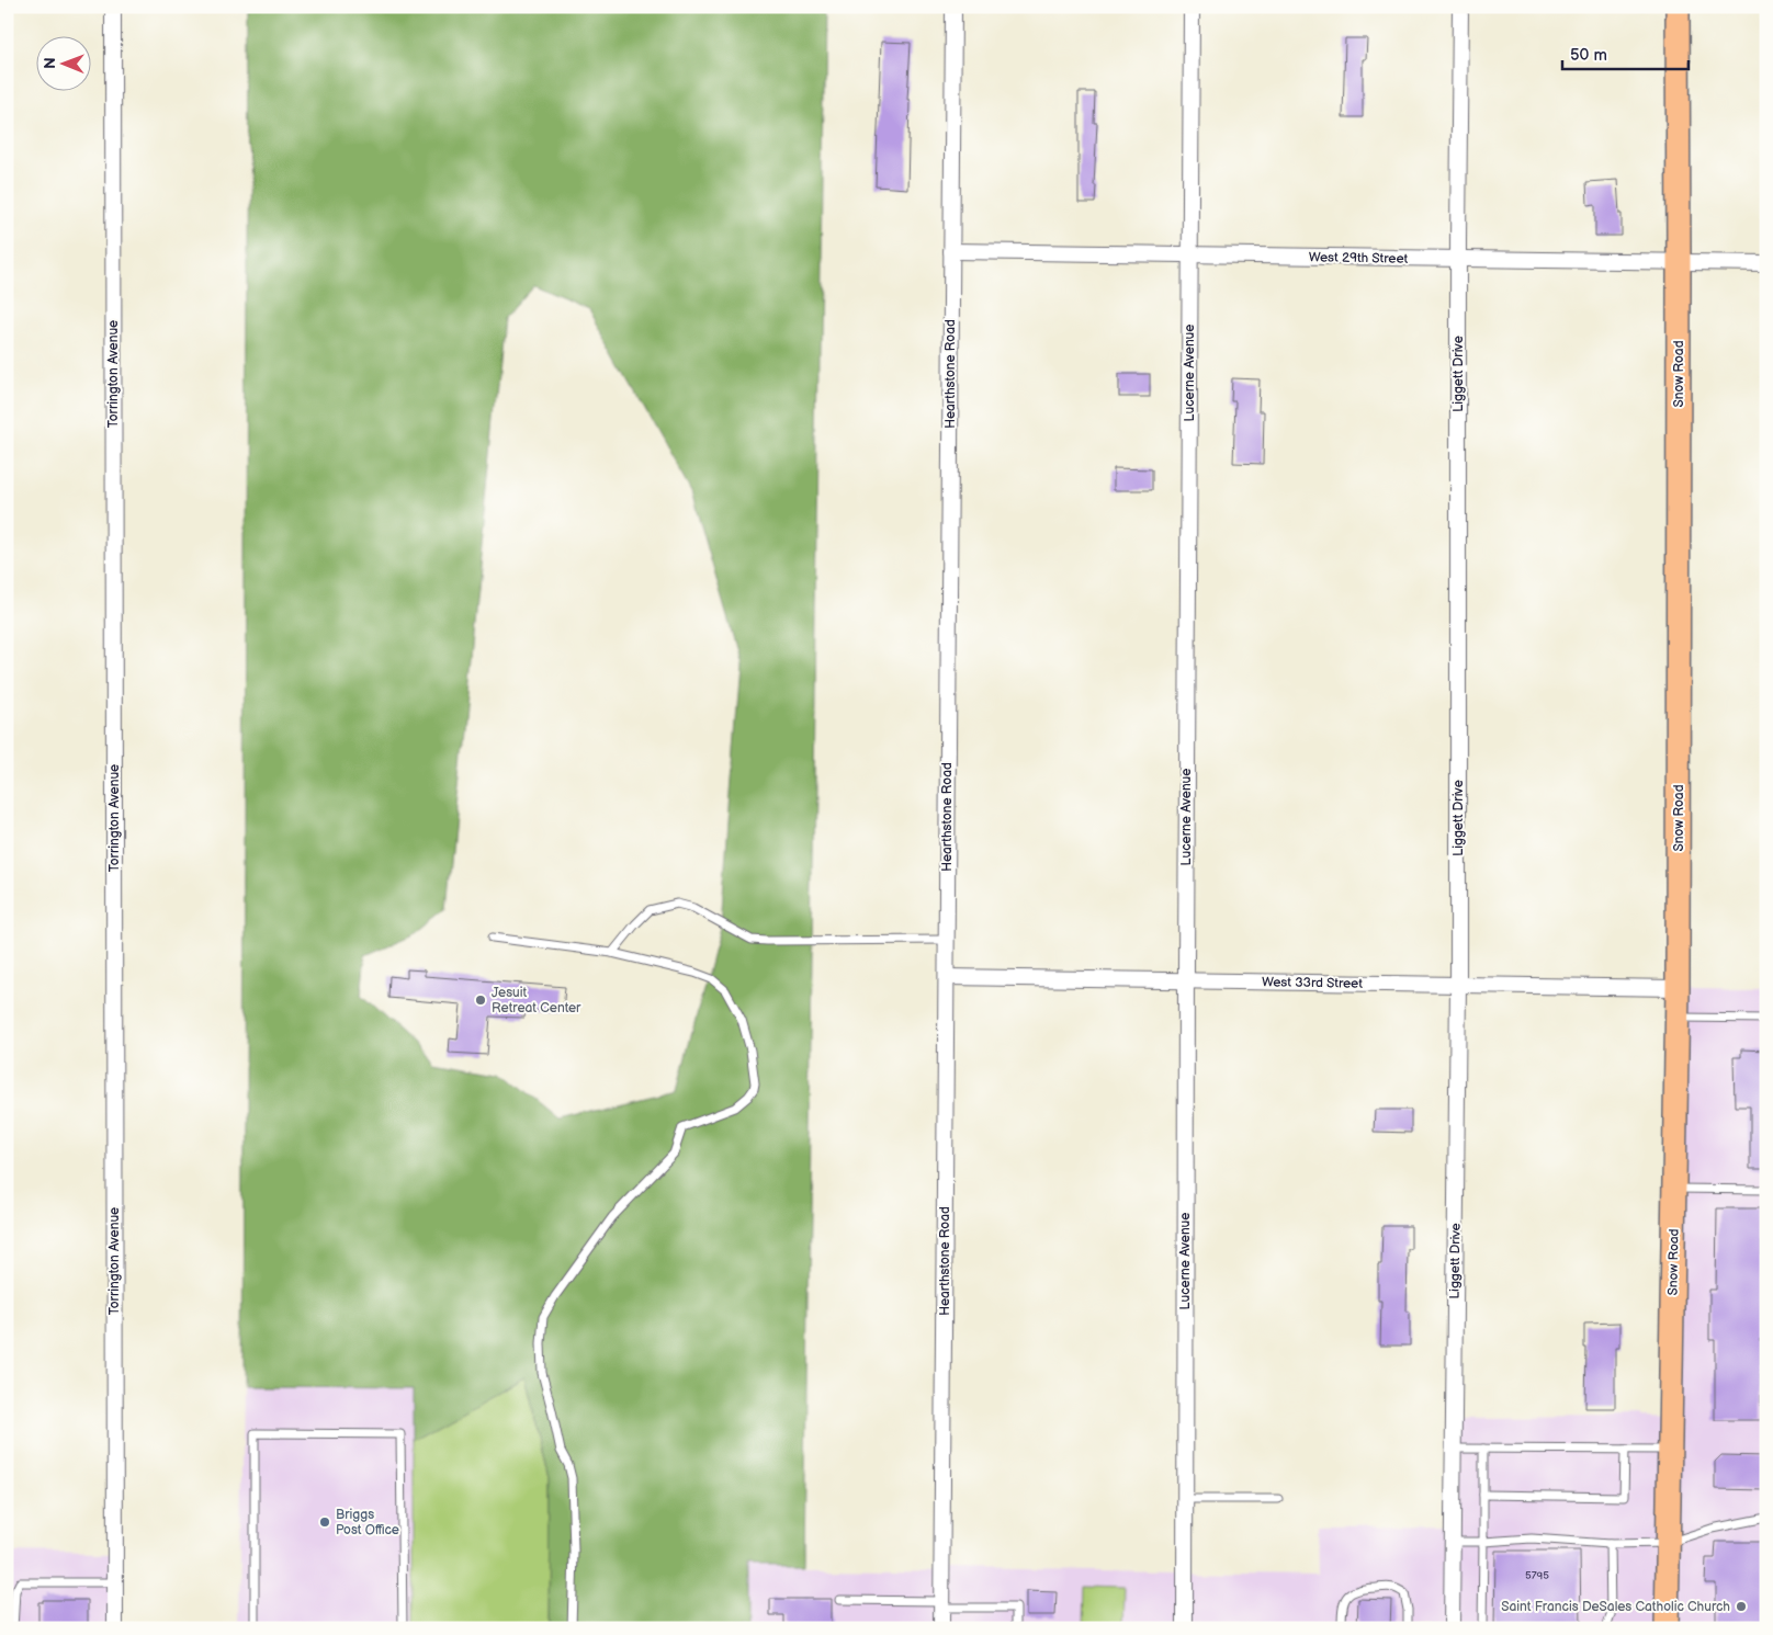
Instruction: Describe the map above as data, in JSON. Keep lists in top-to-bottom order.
{
  "streets": {
    "main road": ["Snow Road"],
    "street": [
      "West 29th Street",
      "Lucerne Avenue",
      "Torrington Avenue",
      "Hearthstone Road",
      "Liggett Drive",
      "West 33rd Street"
    ]
  },
  "crossings": [
    ["West 29th Street", "Lucerne Avenue"],
    ["West 29th Street", "Hearthstone Road"],
    ["West 29th Street", "Liggett Drive"],
    ["West 29th Street", "Snow Road"],
    ["Lucerne Avenue", "West 33rd Street"],
    ["Hearthstone Road", "West 33rd Street"],
    ["Liggett Drive", "West 33rd Street"],
    ["Snow Road", "West 33rd Street"]
  ],
  "places": ["Jesuit Retreat Center", "Briggs Post Office", "Saint Francis DeSales Catholic Church"],
  "house_numbers": ["5795"],
  "scale_bar": "50 m",
  "north": "left"
}
